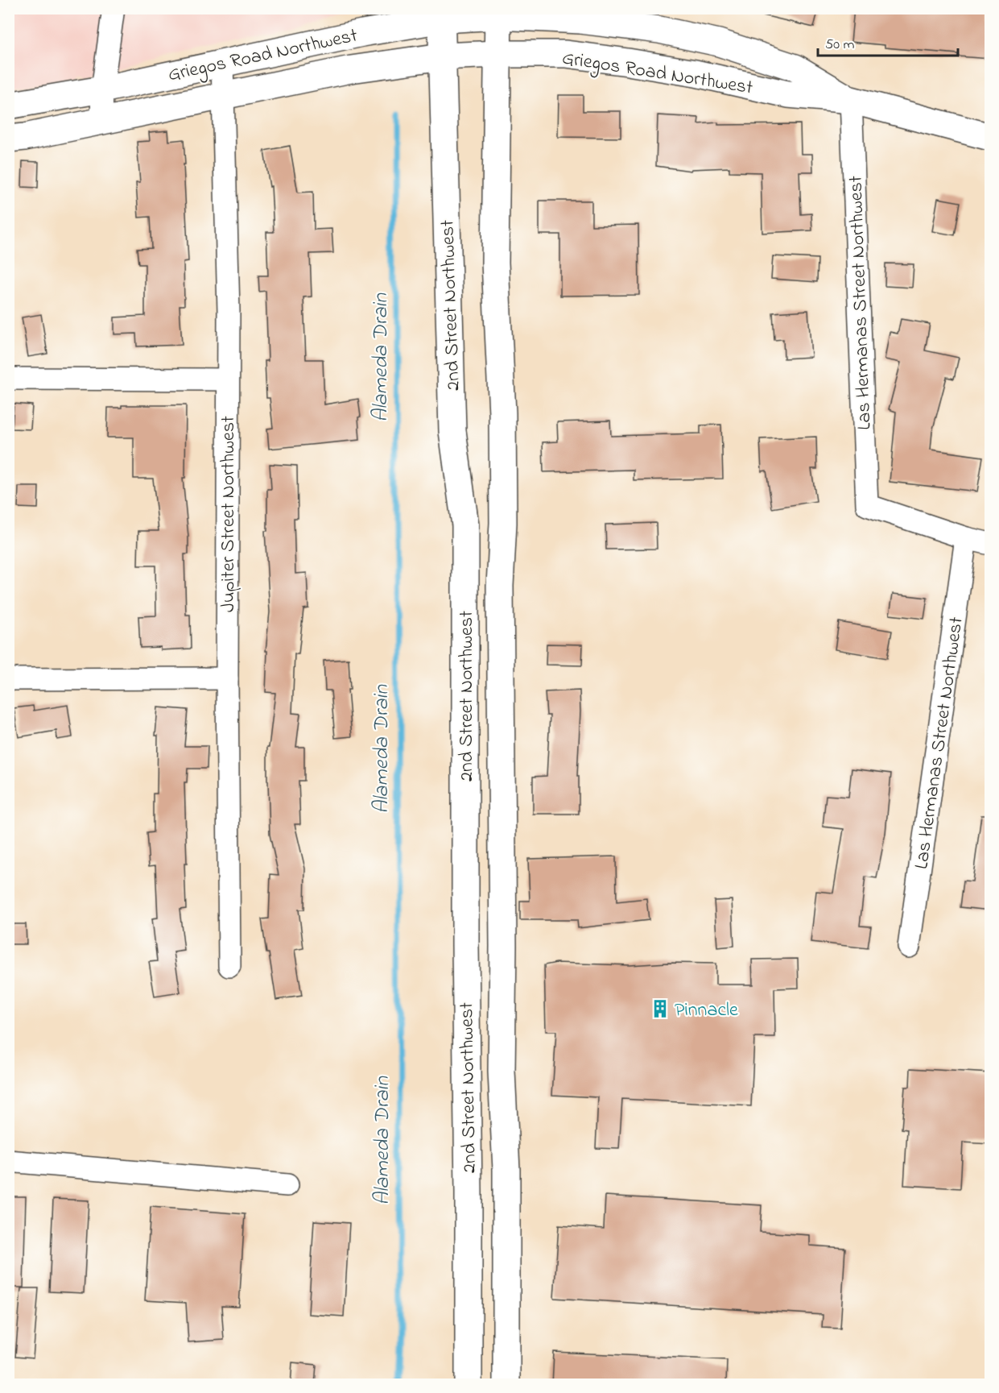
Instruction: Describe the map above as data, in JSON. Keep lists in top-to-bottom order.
{
  "streets": {
    "main road": ["Griegos Road Northwest", "2nd Street Northwest"],
    "street": ["Las Hermanas Street Northwest", "Jupiter Street Northwest"]
  },
  "crossings": [
    ["Griegos Road Northwest", "Las Hermanas Street Northwest"],
    ["Griegos Road Northwest", "2nd Street Northwest"],
    ["Griegos Road Northwest", "Jupiter Street Northwest"]
  ],
  "water": ["Alameda Drain"],
  "places": {
    "building": ["Pinnacle"]
  },
  "scale_bar": "50 m"
}
